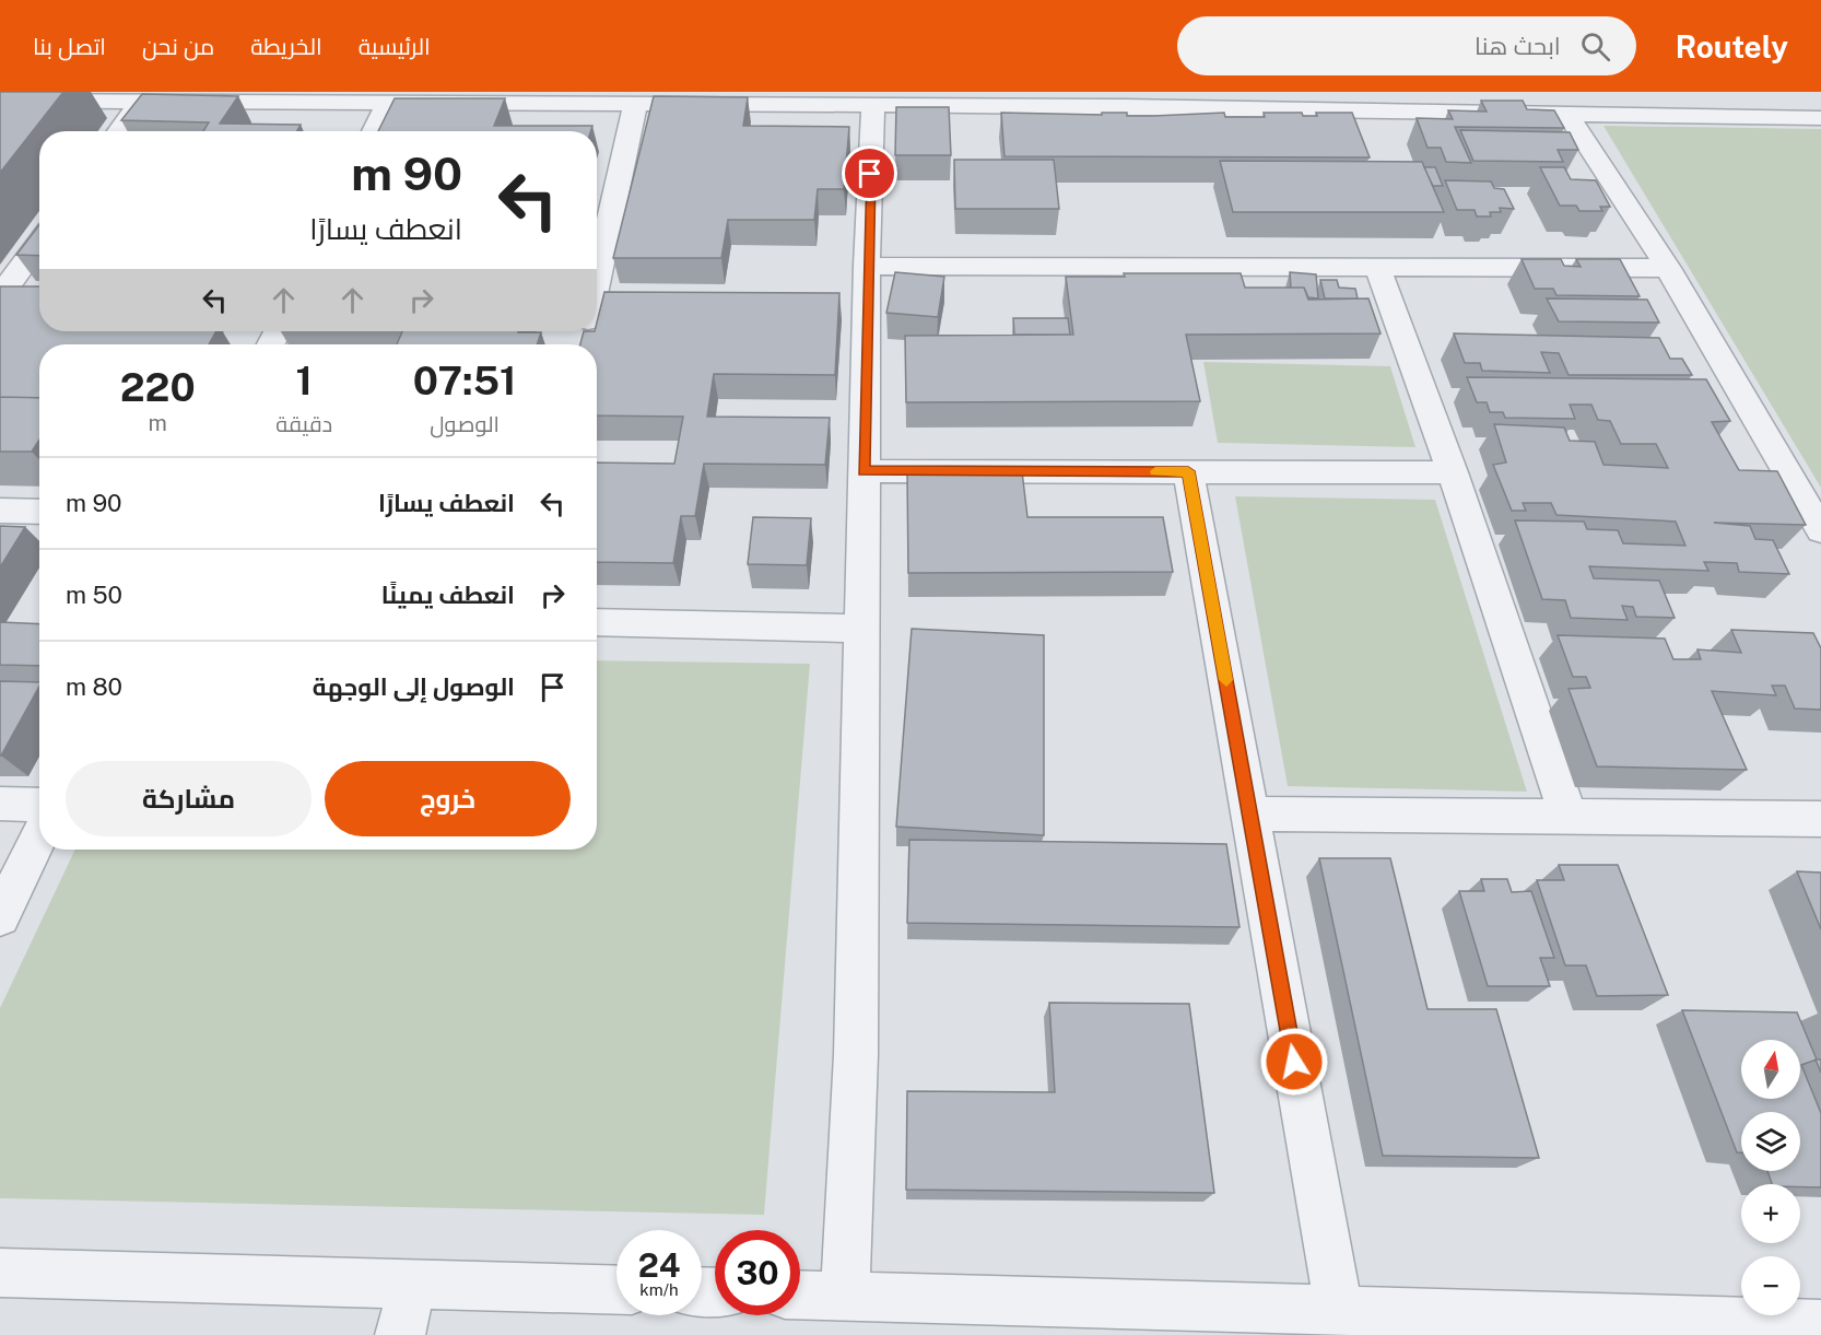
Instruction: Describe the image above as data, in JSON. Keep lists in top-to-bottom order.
{
  "north": "top",
  "page": {
    "header": "Routely",
    "search": "ابحث هنا",
    "nav": [
      "الرئيسية",
      "الخريطة",
      "من نحن",
      "اتصل بنا"
    ],
    "turn": ["90 m", "انعطف يسارًا"],
    "eta": [
      "07:51",
      "الوصول",
      "1",
      "دقيقة",
      "220",
      "m"
    ],
    "list": [
      {
        "name": "انعطف يسارًا",
        "value": "90 m"
      },
      {
        "name": "انعطف يمينًا",
        "value": "50 m"
      },
      {
        "name": "الوصول إلى الوجهة",
        "value": "80 m"
      }
    ],
    "buttons": ["خروج", "مشاركة"],
    "map_buttons": ["+", "−"],
    "speed": "24 km/h",
    "limit": "30"
  }
}
